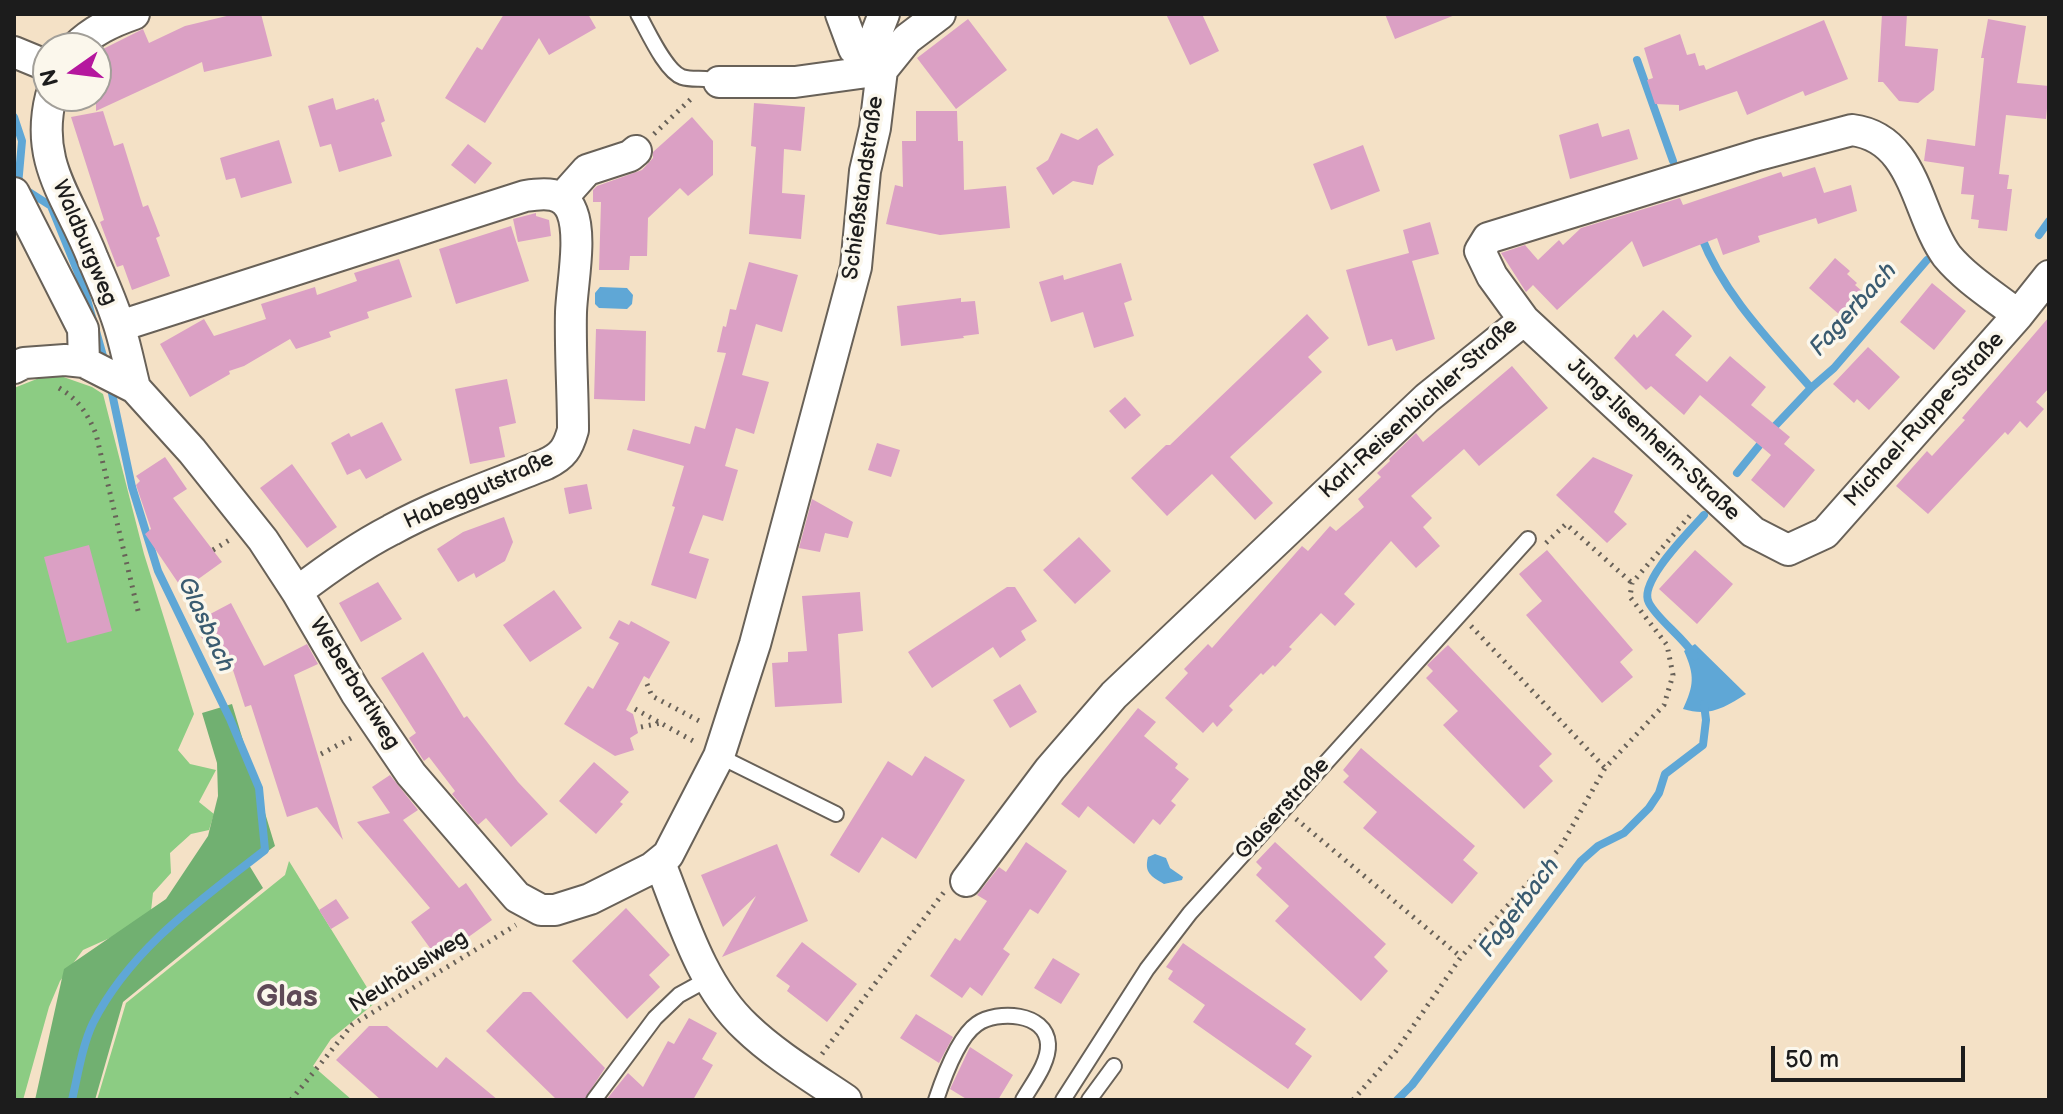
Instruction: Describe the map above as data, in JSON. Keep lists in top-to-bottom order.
{
  "streets": {
    "street": [
      "Schießstandstraße",
      "Waldburgweg",
      "Karl-Reisenbichler-Straße",
      "Michael-Ruppe-Straße",
      "Jung-Ilsenheim-Straße",
      "Habeggutstraße",
      "Weberbartlweg"
    ],
    "lane": ["Glaserstraße"],
    "path": ["Neuhäuslweg"]
  },
  "crossings": [
    ["Waldburgweg", "Weberbartlweg"],
    ["Karl-Reisenbichler-Straße", "Michael-Ruppe-Straße"],
    ["Karl-Reisenbichler-Straße", "Jung-Ilsenheim-Straße"],
    ["Michael-Ruppe-Straße", "Jung-Ilsenheim-Straße"],
    ["Habeggutstraße", "Weberbartlweg"]
  ],
  "districts": ["Glas"],
  "water": ["Fagerbach", "Glasbach"],
  "scale_bar": "50 m",
  "north": "left"
}
